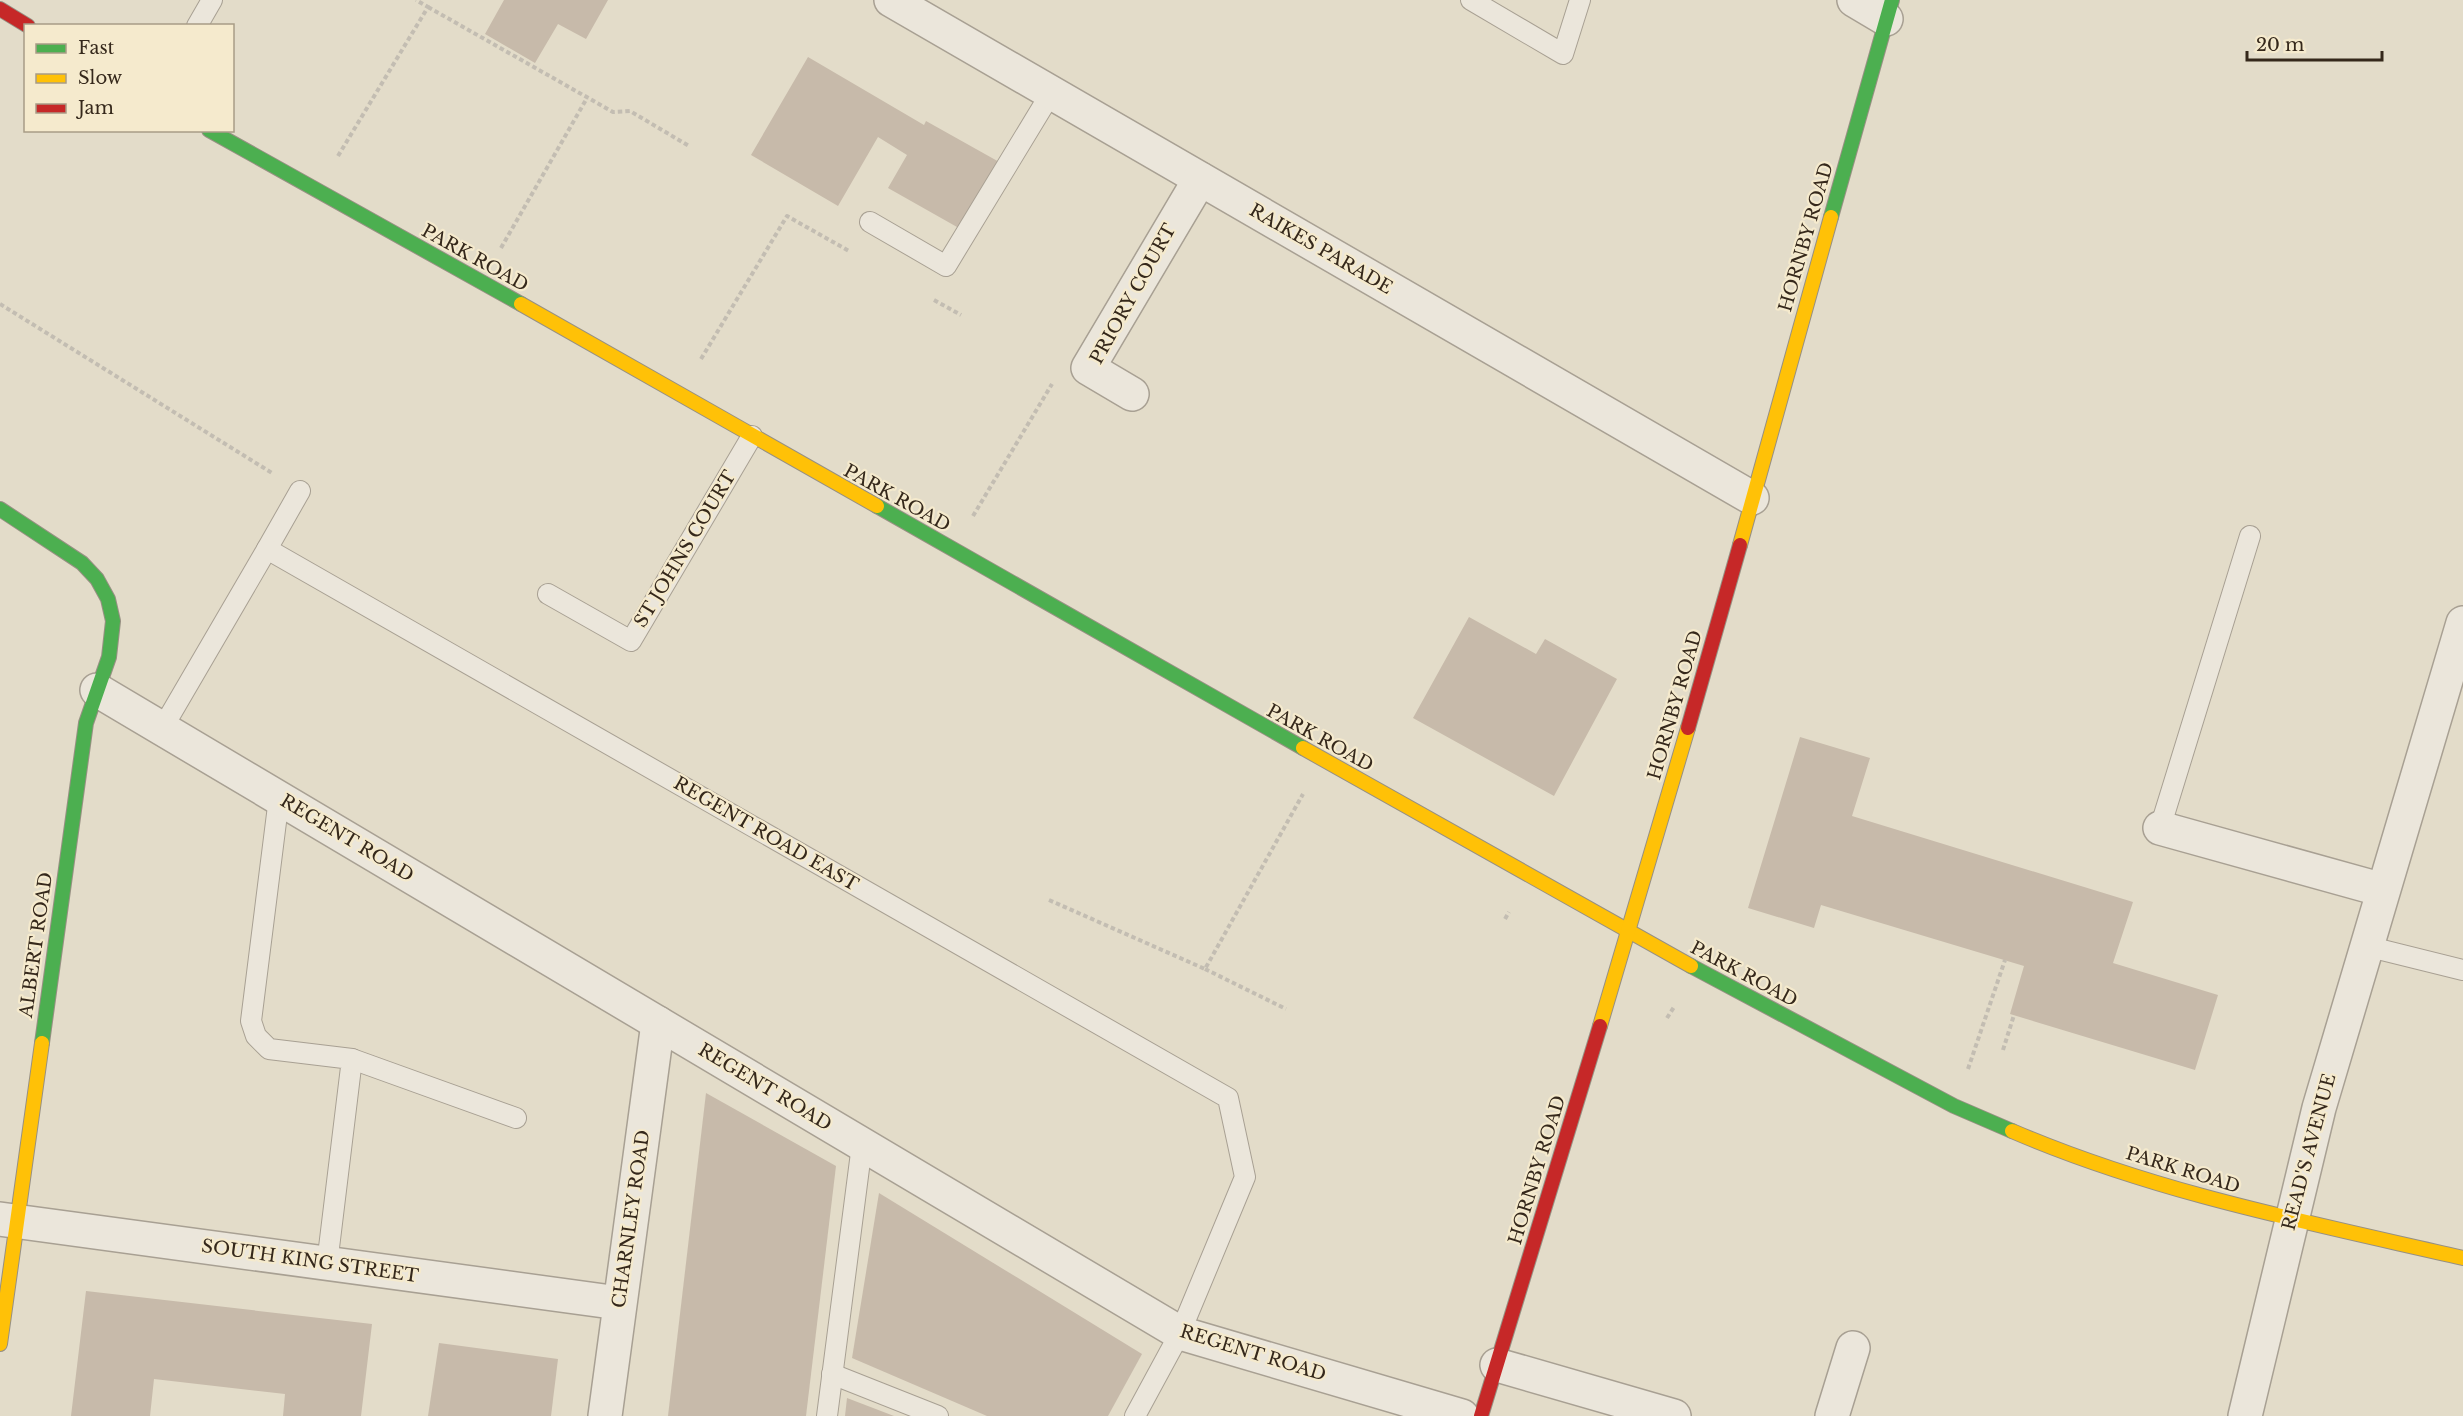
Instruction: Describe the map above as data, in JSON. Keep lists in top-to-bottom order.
{
  "streets": {
    "main road": ["HORNBY ROAD", "PARK ROAD", "ALBERT ROAD"],
    "street": [
      "RAIKES PARADE",
      "PRIORY COURT",
      "REGENT ROAD",
      "READ'S AVENUE",
      "CHARNLEY ROAD",
      "SOUTH KING STREET"
    ],
    "lane": ["ST JOHNS COURT", "REGENT ROAD EAST"]
  },
  "crossings": [
    ["HORNBY ROAD", "RAIKES PARADE"],
    ["HORNBY ROAD", "PARK ROAD"],
    ["RAIKES PARADE", "PRIORY COURT"],
    ["PARK ROAD", "ST JOHNS COURT"],
    ["PARK ROAD", "READ'S AVENUE"],
    ["REGENT ROAD EAST", "REGENT ROAD"],
    ["REGENT ROAD", "ALBERT ROAD"],
    ["REGENT ROAD", "CHARNLEY ROAD"],
    ["ALBERT ROAD", "SOUTH KING STREET"],
    ["CHARNLEY ROAD", "SOUTH KING STREET"]
  ],
  "legend": ["Fast", "Slow", "Jam"],
  "scale_bar": "20 m"
}
